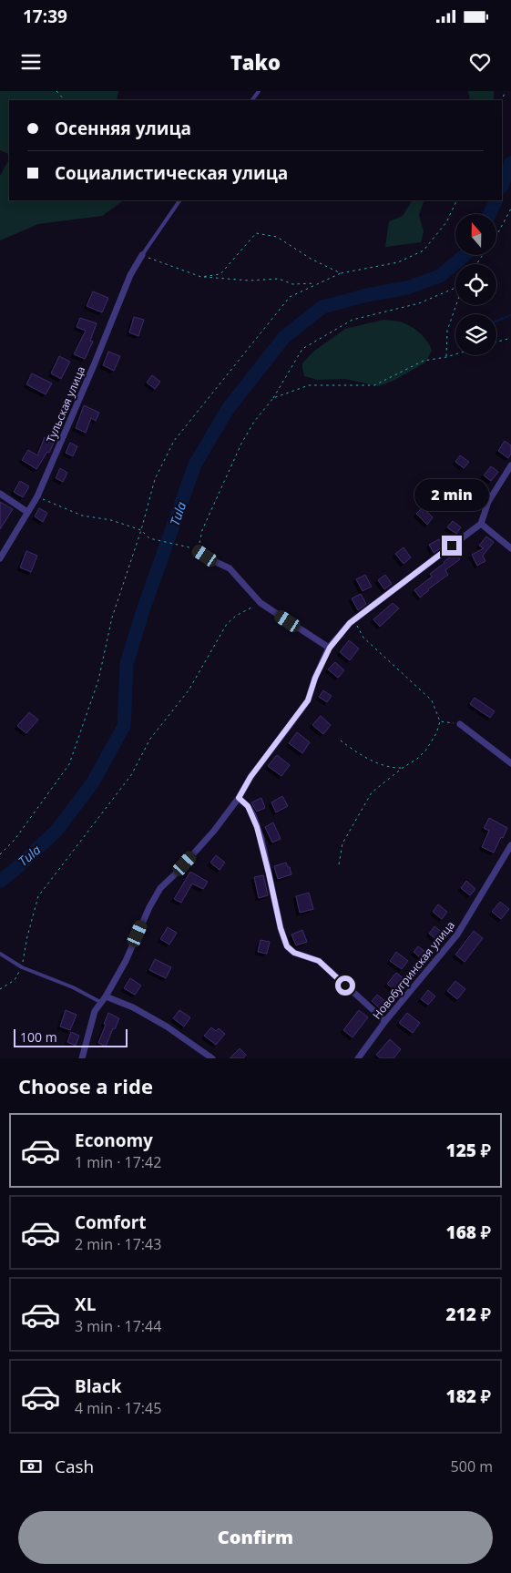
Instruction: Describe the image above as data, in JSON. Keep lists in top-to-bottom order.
{
  "streets": {
    "street": ["Тульская улица", "Новобугринская улица"]
  },
  "water": ["Tula"],
  "scale_bar": "100 m",
  "north": "top",
  "page": {
    "status": "17:39",
    "header": "Tako",
    "banner": ["Осенняя улица", "Социалистическая улица"],
    "bubble": "2 min",
    "scale": "100 m",
    "heading": "Choose a ride",
    "list": [
      {
        "name": "Economy",
        "note": "1 min · 17:42",
        "value": "125 ₽"
      },
      {
        "name": "Comfort",
        "note": "2 min · 17:43",
        "value": "168 ₽"
      },
      {
        "name": "XL",
        "note": "3 min · 17:44",
        "value": "212 ₽"
      },
      {
        "name": "Black",
        "note": "4 min · 17:45",
        "value": "182 ₽"
      }
    ],
    "pay": ["Cash", "500 m"],
    "buttons": "Confirm"
  }
}
